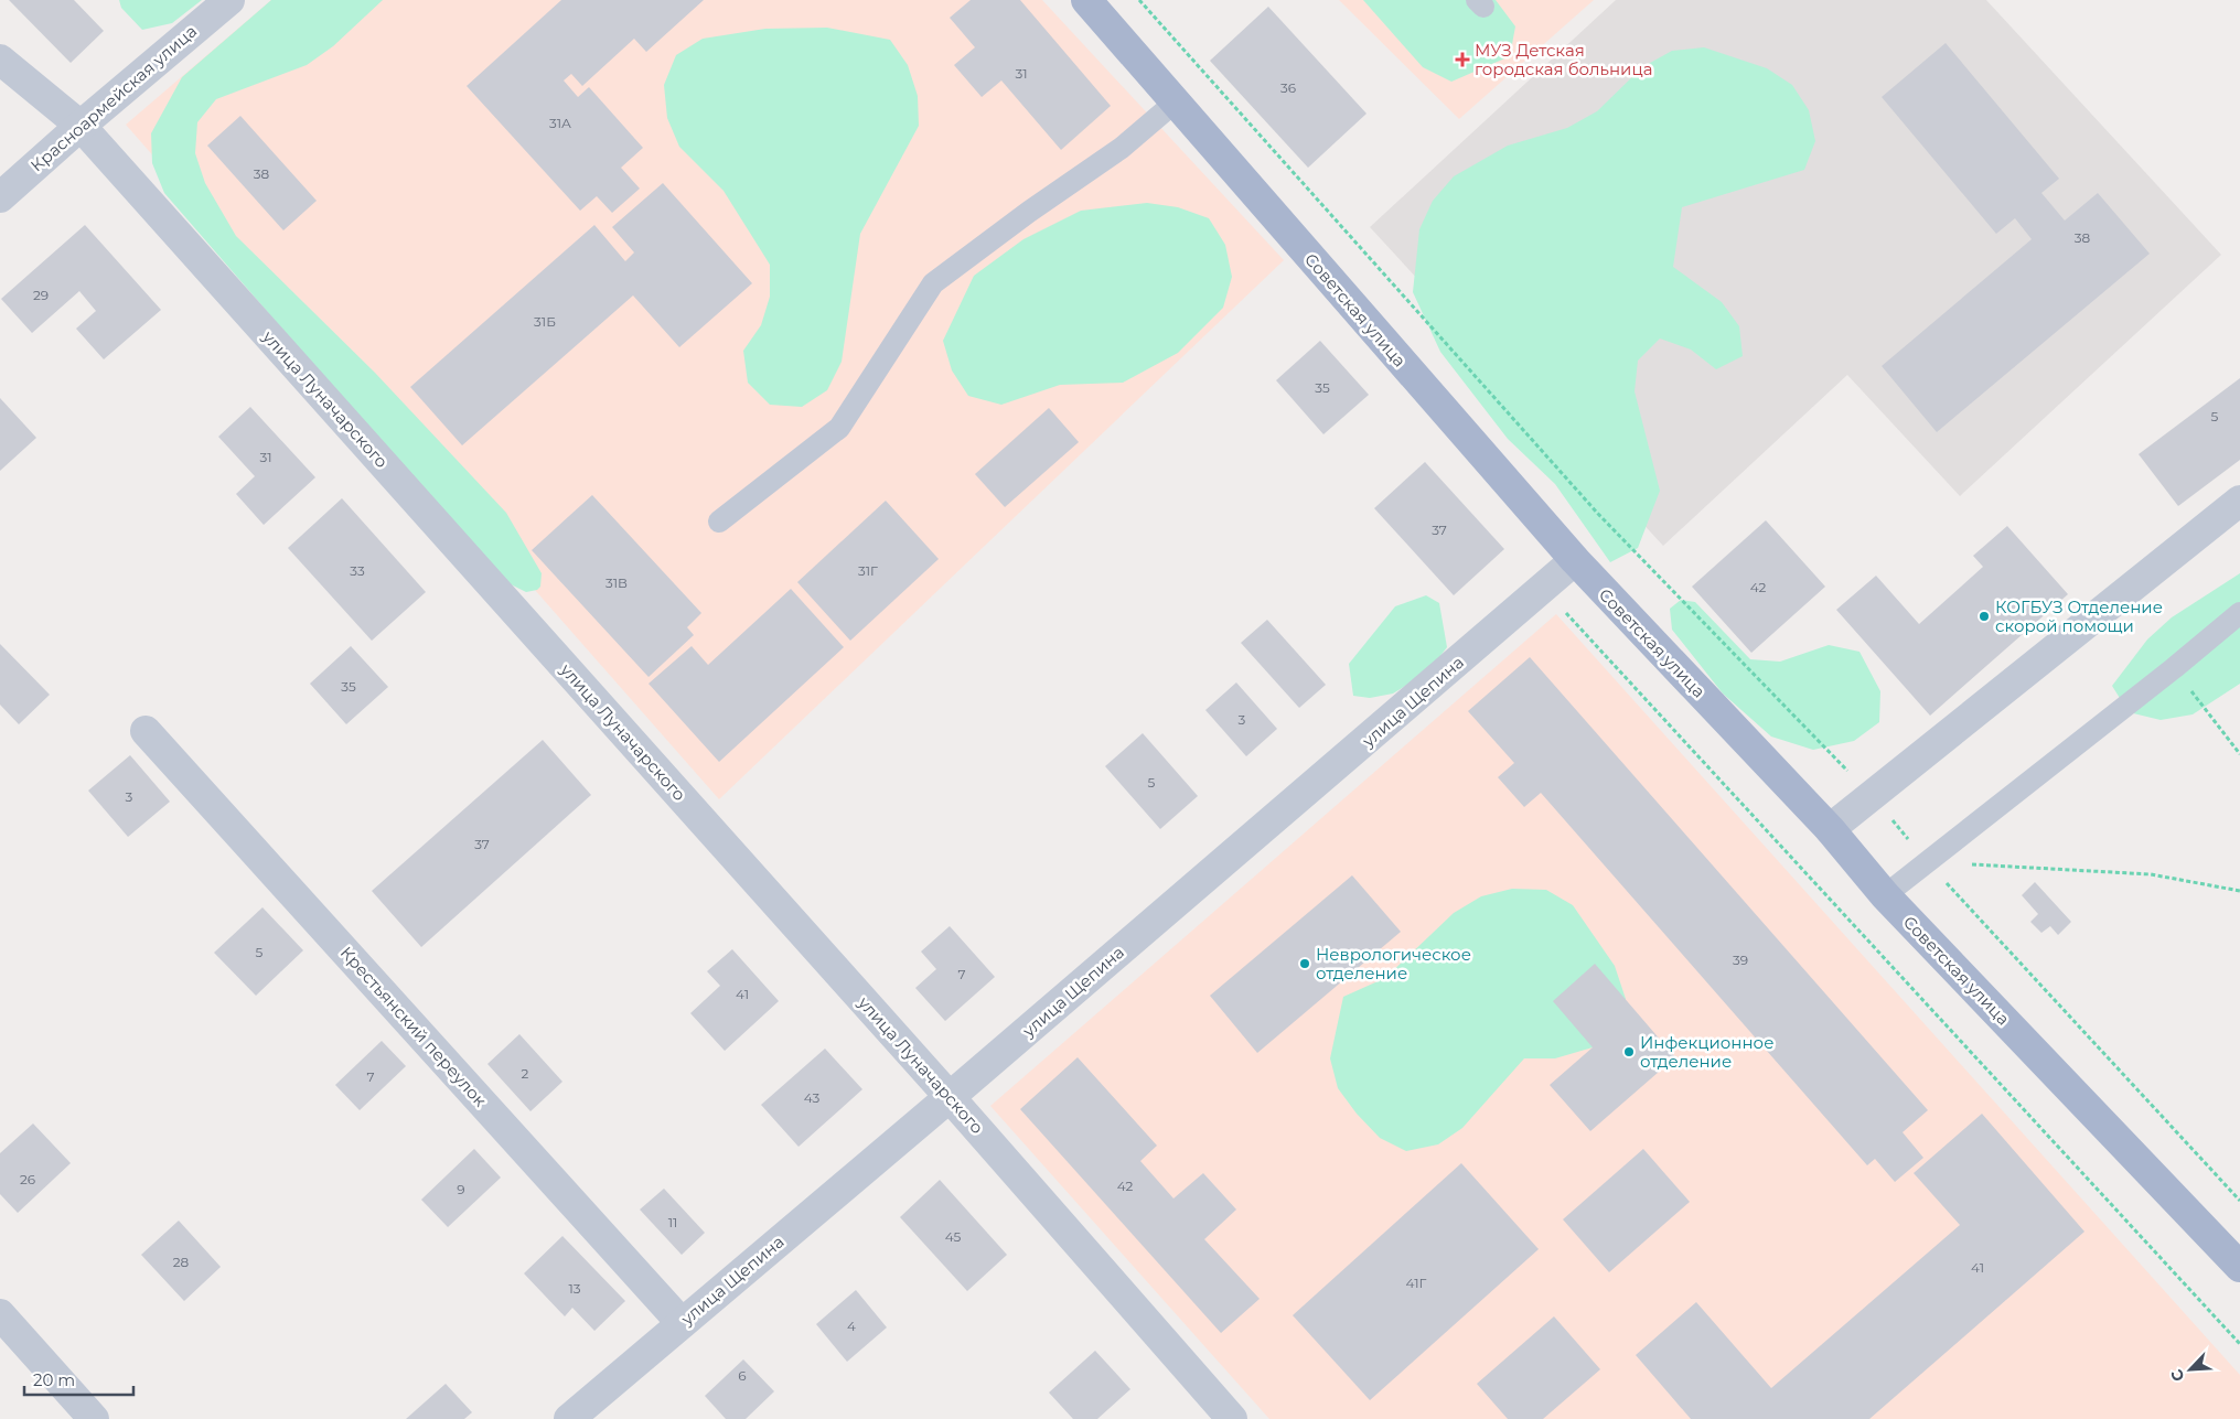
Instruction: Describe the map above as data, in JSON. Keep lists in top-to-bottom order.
{
  "streets": {
    "main road": ["Советская улица"],
    "street": [
      "Красноармейская улица",
      "улица Луначарского",
      "улица Щепина",
      "Крестьянский переулок"
    ]
  },
  "crossings": [
    ["Красноармейская улица", "улица Луначарского"],
    ["Советская улица", "улица Щепина"],
    ["улица Луначарского", "улица Щепина"],
    ["улица Щепина", "Крестьянский переулок"]
  ],
  "places": {
    "health": ["МУЗ Детская городская больница"],
    "other": ["КОГБУЗ Отделение скорой помощи", "Неврологическое отделение", "Инфекционное отделение"]
  },
  "house_numbers": [
    "31",
    "36",
    "31А",
    "38",
    "38",
    "29",
    "31Б",
    "35",
    "5",
    "31",
    "37",
    "33",
    "31Г",
    "31В",
    "42",
    "35",
    "3",
    "5",
    "3",
    "37",
    "5",
    "39",
    "7",
    "41",
    "2",
    "7",
    "43",
    "26",
    "42",
    "9",
    "11",
    "45",
    "28",
    "41",
    "41Г",
    "13",
    "4",
    "6"
  ],
  "scale_bar": "20 m",
  "north": "bottom left"
}
